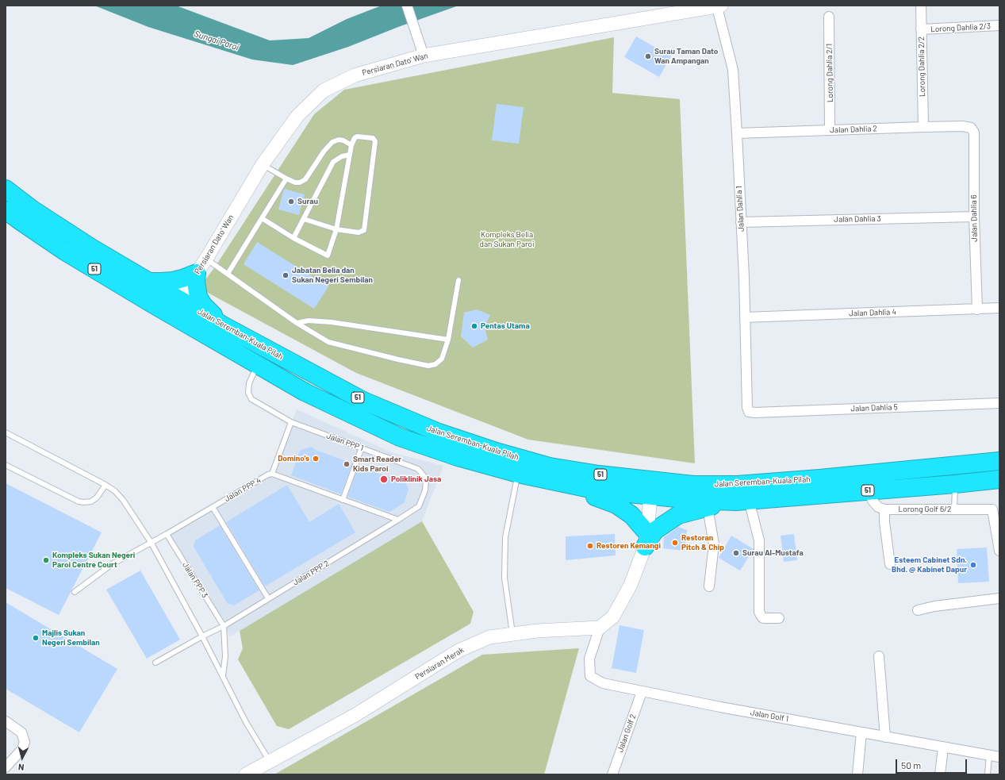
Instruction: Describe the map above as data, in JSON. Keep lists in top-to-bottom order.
{
  "streets": {
    "highway": ["51", "Jalan Seremban-Kuala Pilah"],
    "street": [
      "Lorong Dahlia 2/3",
      "Persiaran Dato' Wan",
      "Lorong Dahlia 2/2",
      "Lorong Dahlia 2/1",
      "Jalan Dahlia 2",
      "Jalan Dahlia 1",
      "Jalan Dahlia 6",
      "Jalan Dahlia 3",
      "Jalan Dahlia 4",
      "Jalan Dahlia 5",
      "Lorong Golf 6/2",
      "Persiaran Merak",
      "Jalan Golf 1",
      "Jalan Golf 2"
    ],
    "lane": [
      "Jalan PPP 1",
      "Jalan PPP 4",
      "Jalan PPP 2",
      "Jalan PPP 3"
    ]
  },
  "crossings": [
    ["Lorong Dahlia 2/3", "Lorong Dahlia 2/2"],
    ["Persiaran Dato' Wan", "Jalan Dahlia 1"],
    ["Persiaran Dato' Wan", "Jalan Seremban-Kuala Pilah"],
    ["Lorong Dahlia 2/2", "Jalan Dahlia 2"],
    ["Lorong Dahlia 2/1", "Jalan Dahlia 2"],
    ["Jalan Dahlia 2", "Jalan Dahlia 1"],
    ["Jalan Dahlia 2", "Jalan Dahlia 6"],
    ["Jalan Dahlia 1", "Jalan Dahlia 3"],
    ["Jalan Dahlia 1", "Jalan Dahlia 4"],
    ["Jalan Dahlia 1", "Jalan Dahlia 5"],
    ["Jalan Dahlia 6", "Jalan Dahlia 3"],
    ["Jalan Dahlia 6", "Jalan Dahlia 4"],
    ["Jalan Seremban-Kuala Pilah", "Jalan PPP 1"],
    ["Jalan PPP 1", "Jalan PPP 2"],
    ["Jalan PPP 4", "Jalan PPP 3"],
    ["Jalan PPP 2", "Jalan PPP 3"],
    ["Persiaran Merak", "Jalan Golf 1"],
    ["Jalan Golf 1", "Jalan Golf 2"]
  ],
  "water": ["Sungai Paroi"],
  "parks": ["Kompleks Belia dan Sukan Paroi"],
  "places": [
    "Surau Taman Dato Wan Ampangan",
    "Surau",
    "Jabatan Belia dan Sukan Negeri Sembilan",
    "Pentas Utama",
    "Domino's",
    "Smart Reader Kids Paroi",
    "Poliklinik Jasa",
    "Restoran Pitch & Chip",
    "Restoren Kemangi",
    "Surau Al-Mustafa",
    "Kompleks Sukan Negeri Paroi Centre Court",
    "Esteem Cabinet Sdn. Bhd. @ Kabinet Dapur",
    "Majlis Sukan Negeri Sembilan"
  ],
  "scale_bar": "50 m",
  "north": "bottom"
}
